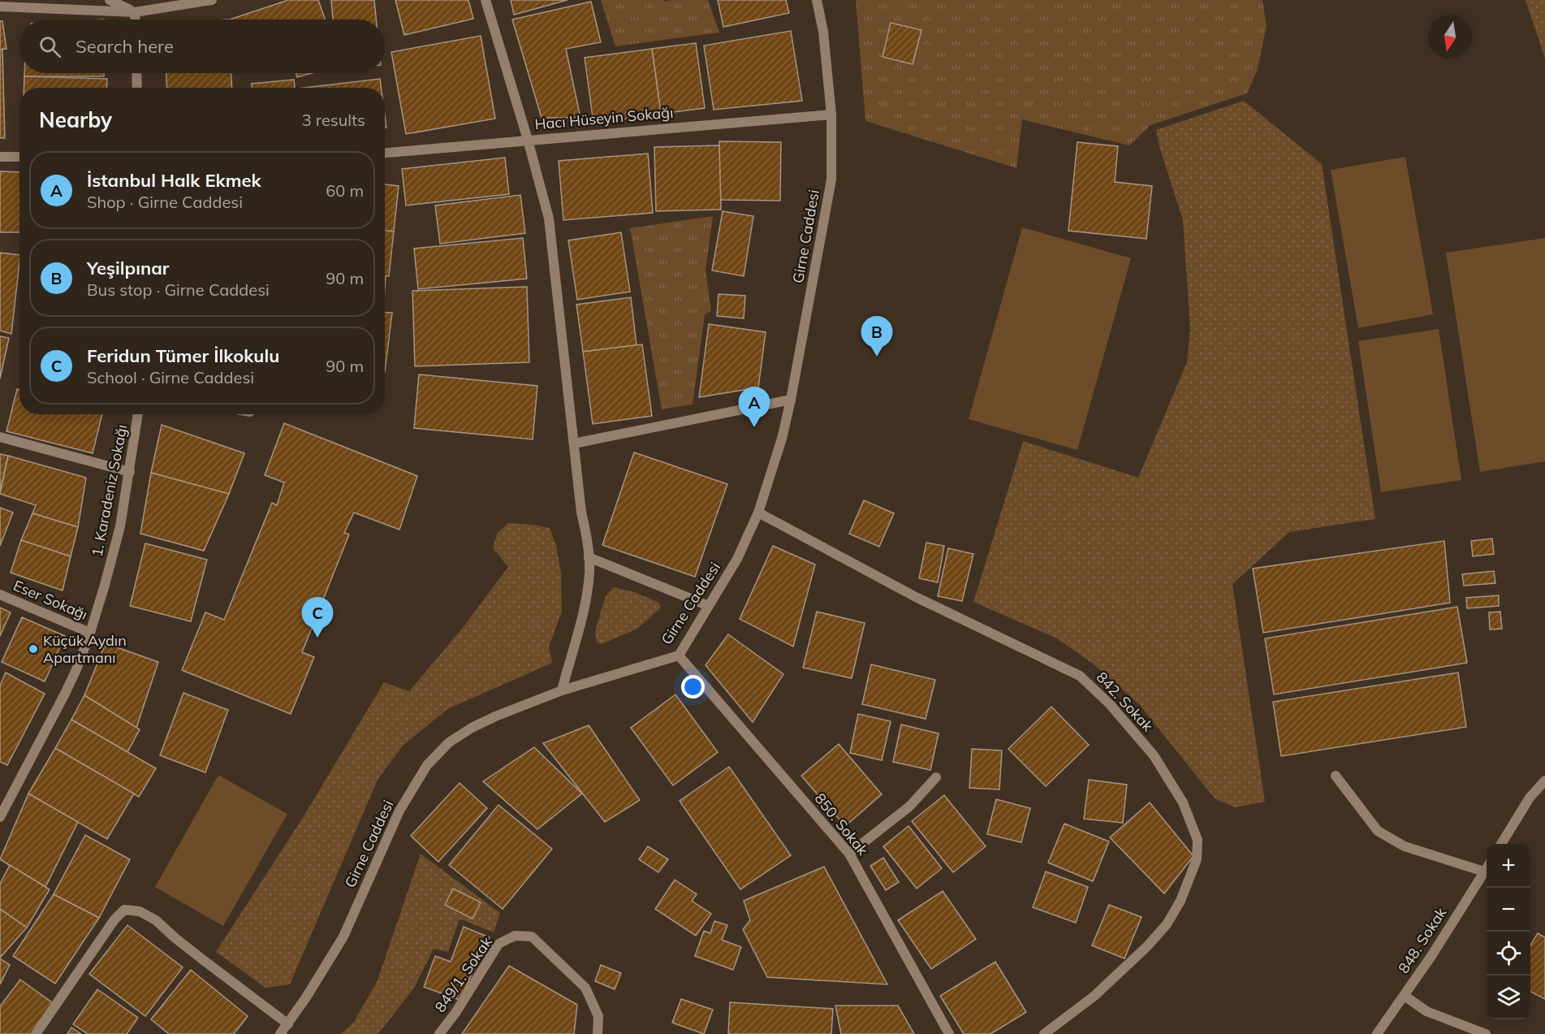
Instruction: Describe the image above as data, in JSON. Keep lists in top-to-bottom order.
{
  "streets": {
    "street": [
      "Hacı Hüseyin Sokağı",
      "Girne Caddesi",
      "1. Karadeniz Sokağı",
      "Eser Sokağı",
      "842. Sokak",
      "850. Sokak",
      "848. Sokak",
      "849/1. Sokak"
    ]
  },
  "crossings": [
    ["Hacı Hüseyin Sokağı", "Girne Caddesi"],
    ["Girne Caddesi", "842. Sokak"],
    ["Girne Caddesi", "850. Sokak"],
    ["1. Karadeniz Sokağı", "Eser Sokağı"]
  ],
  "places": ["Küçük Aydın Apartmanı"],
  "north": "bottom",
  "page": {
    "search": "Search here",
    "heading": ["Nearby", "3 results"],
    "list": [
      {
        "mark": "A",
        "name": "İstanbul Halk Ekmek",
        "note": "Shop · Girne Caddesi",
        "value": "60 m"
      },
      {
        "mark": "B",
        "name": "Yeşilpınar",
        "note": "Bus stop · Girne Caddesi",
        "value": "90 m"
      },
      {
        "mark": "C",
        "name": "Feridun Tümer İlkokulu",
        "note": "School · Girne Caddesi",
        "value": "90 m"
      }
    ],
    "pins": ["B", "A", "C"],
    "map_buttons": ["+", "−"]
  }
}
